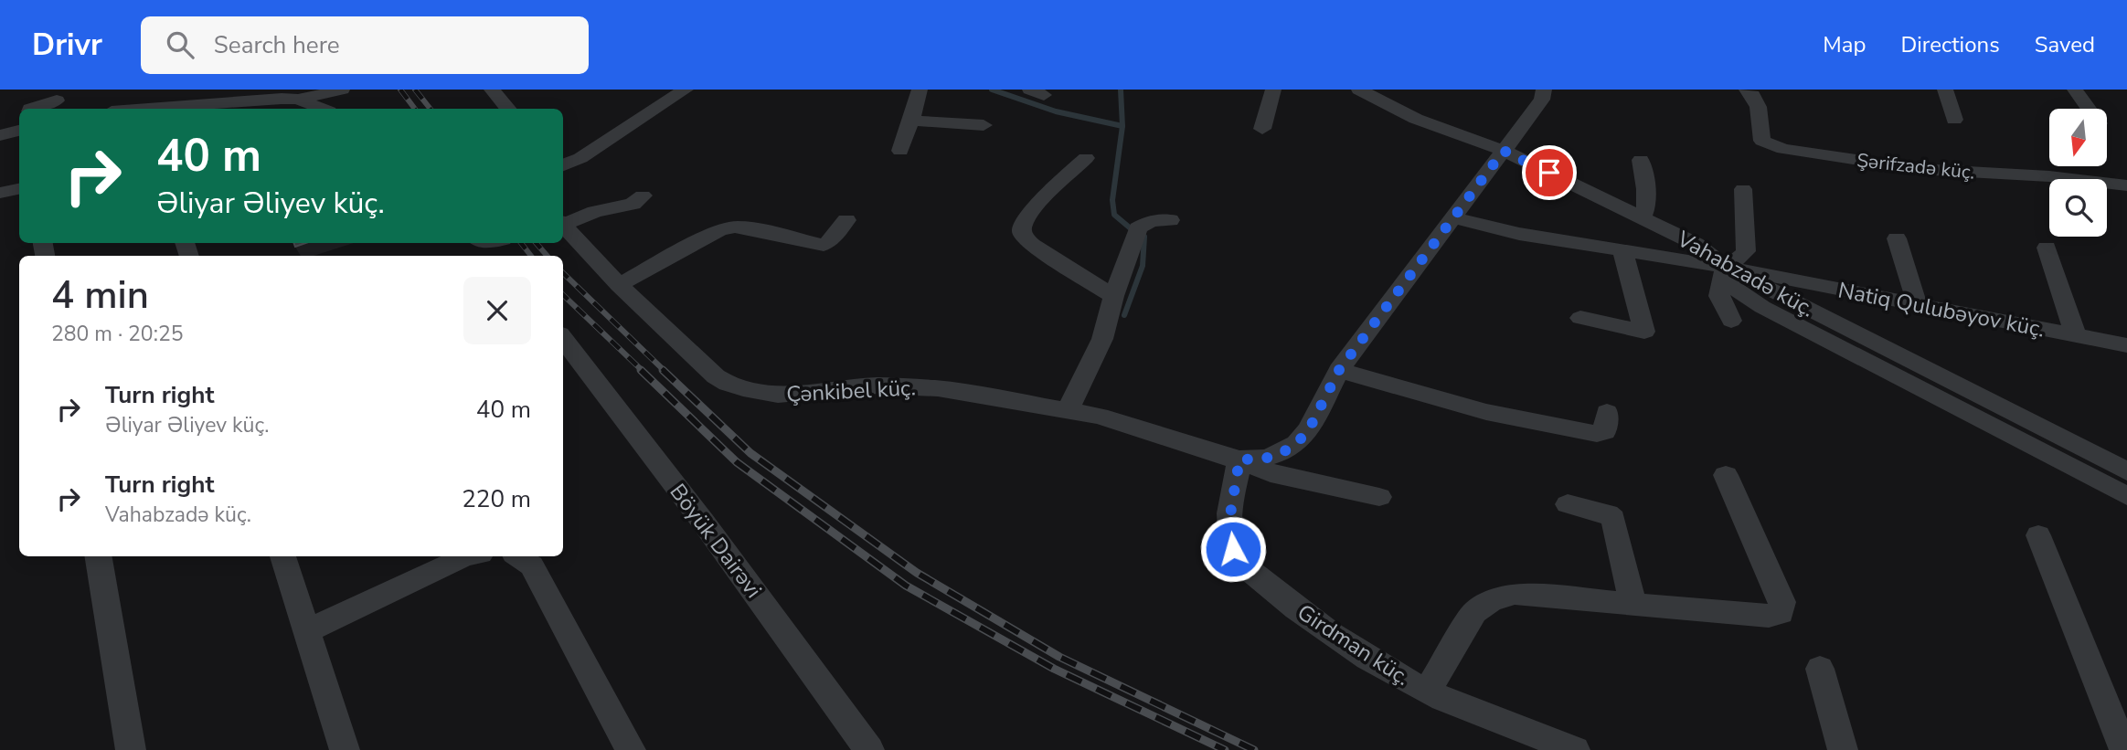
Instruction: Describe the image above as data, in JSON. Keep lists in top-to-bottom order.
{
  "streets": {
    "street": [
      "Şərifzadə küç.",
      "Vahabzadə küç.",
      "Natiq Qulubəyov küç.",
      "Çənkibel küç.",
      "Böyük Dairəvi",
      "Girdman küç."
    ]
  },
  "crossings": [
    ["Vahabzadə küç.", "Natiq Qulubəyov küç."],
    ["Çənkibel küç.", "Girdman küç."]
  ],
  "north": "bottom",
  "page": {
    "header": "Drivr",
    "search": "Search here",
    "nav": ["Map", "Directions", "Saved"],
    "turn": ["40 m", "Əliyar Əliyev küç."],
    "heading": ["4 min", "280 m · 20:25"],
    "list": [
      {
        "name": "Turn right",
        "note": "Əliyar Əliyev küç.",
        "value": "40 m"
      },
      {
        "name": "Turn right",
        "note": "Vahabzadə küç.",
        "value": "220 m"
      }
    ]
  }
}
